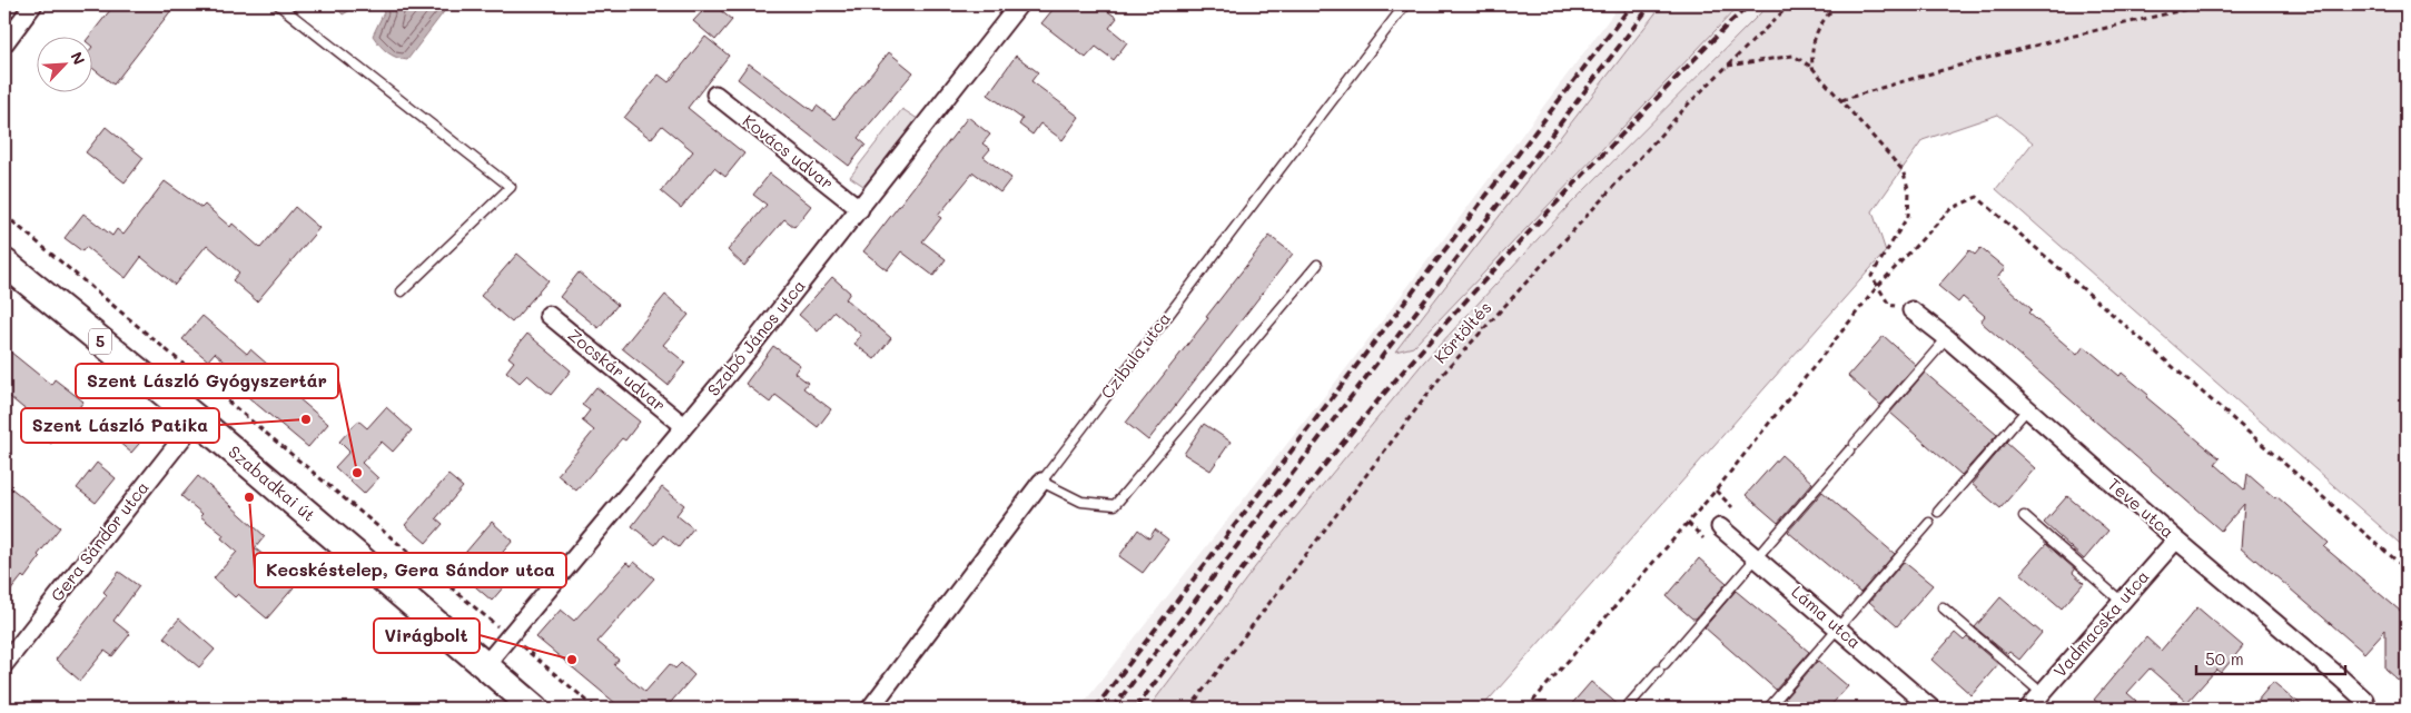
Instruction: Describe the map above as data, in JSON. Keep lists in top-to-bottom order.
{
  "streets": {
    "main road": ["5", "Szabadkai út"],
    "street": [
      "Kovács udvar",
      "Szabó János utca",
      "Czibula utca",
      "Zocskár udvar",
      "Teve utca",
      "Gera Sándor utca",
      "Láma utca",
      "Vadmacska utca"
    ],
    "path": ["Körtöltés"]
  },
  "crossings": [
    ["Kovács udvar", "Szabó János utca"],
    ["Szabó János utca", "Zocskár udvar"],
    ["Szabó János utca", "Szabadkai út"],
    ["Szabadkai út", "Gera Sándor utca"],
    ["Teve utca", "Vadmacska utca"]
  ],
  "places": [
    "Szent László Patika",
    "Szent László Gyógyszertár",
    "Kecskéstelep, Gera Sándor utca",
    "Virágbolt"
  ],
  "scale_bar": "50 m",
  "north": "top right"
}
